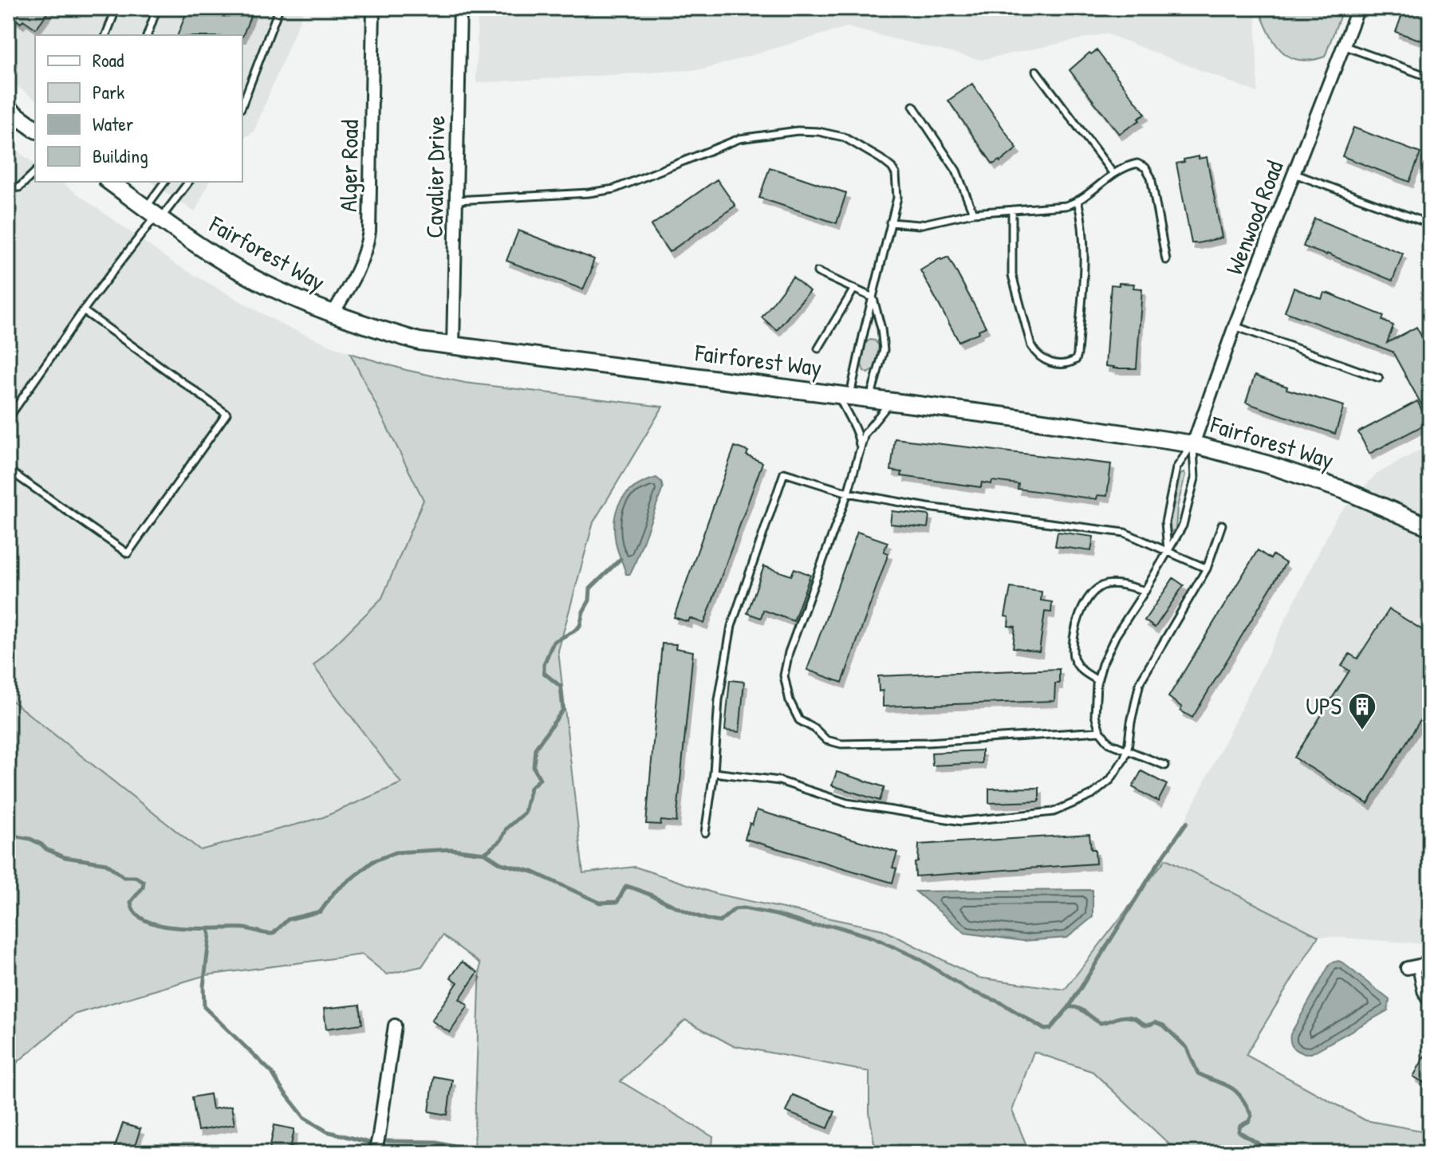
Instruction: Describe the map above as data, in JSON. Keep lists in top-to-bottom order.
{
  "streets": {
    "main road": ["Fairforest Way"],
    "street": ["Alger Road", "Cavalier Drive", "Wenwood Road"]
  },
  "crossings": [
    ["Alger Road", "Fairforest Way"],
    ["Cavalier Drive", "Fairforest Way"],
    ["Wenwood Road", "Fairforest Way"]
  ],
  "places": {
    "building": ["UPS"]
  },
  "legend": [
    "Road",
    "Park",
    "Water",
    "Building"
  ]
}
